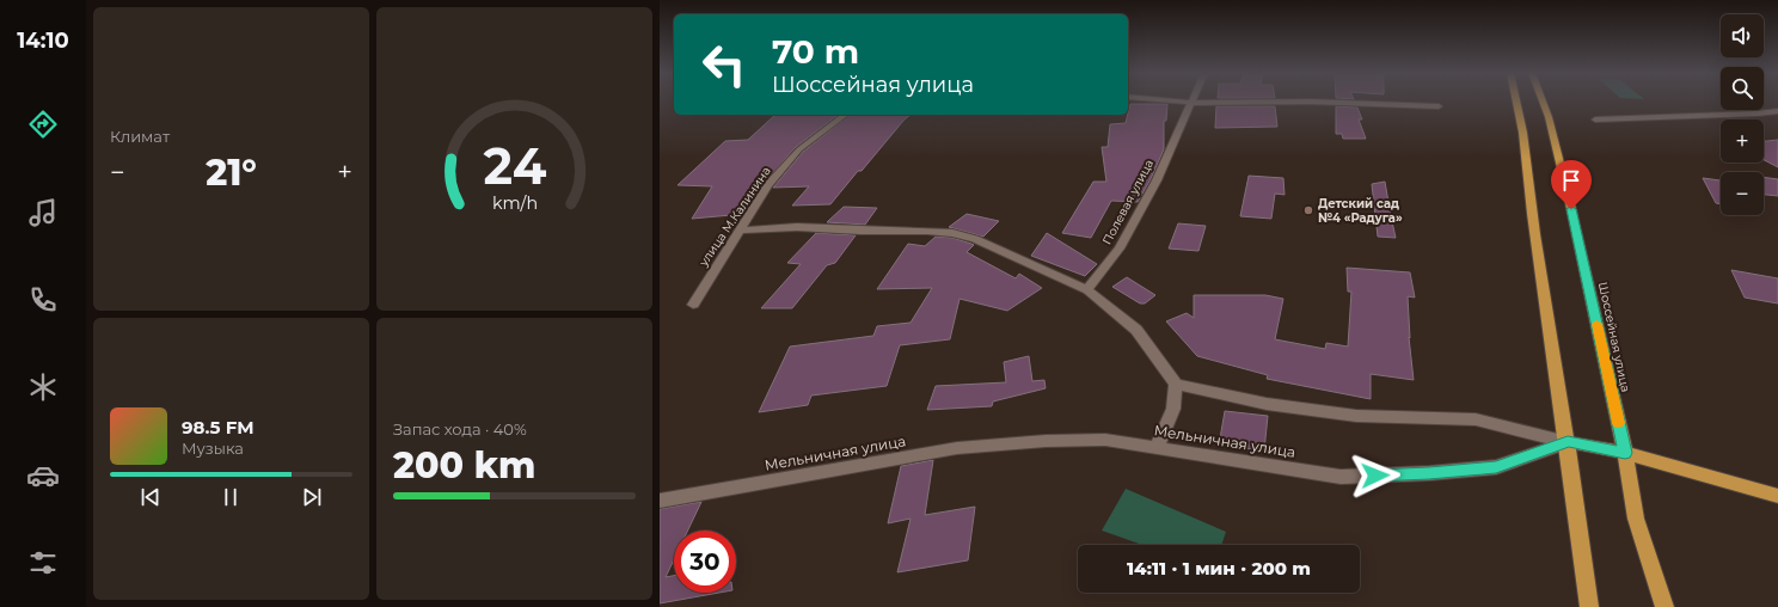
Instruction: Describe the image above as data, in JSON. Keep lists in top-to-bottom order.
{
  "streets": {
    "main road": ["Шоссейная улица", "Мельничная улица"],
    "street": ["Полевая улица", "улица М.Калинина"]
  },
  "crossings": [
    ["Шоссейная улица", "Мельничная улица"]
  ],
  "places": ["Детский сад №4 «Радуга»"],
  "page": {
    "tabs": "14:10",
    "tile": [
      "Климат",
      ["Запас хода · 40%", "200 km"]
    ],
    "map_buttons": ["+", "−"],
    "turn": ["70 m", "Шоссейная улица"],
    "heat": ["−", "21°", "+"],
    "song": ["98.5 FM", "Музыка"],
    "limit": "30",
    "trip": "14:11 · 1 мин · 200 m",
    "gauge": ["24", "km/h"]
  }
}
